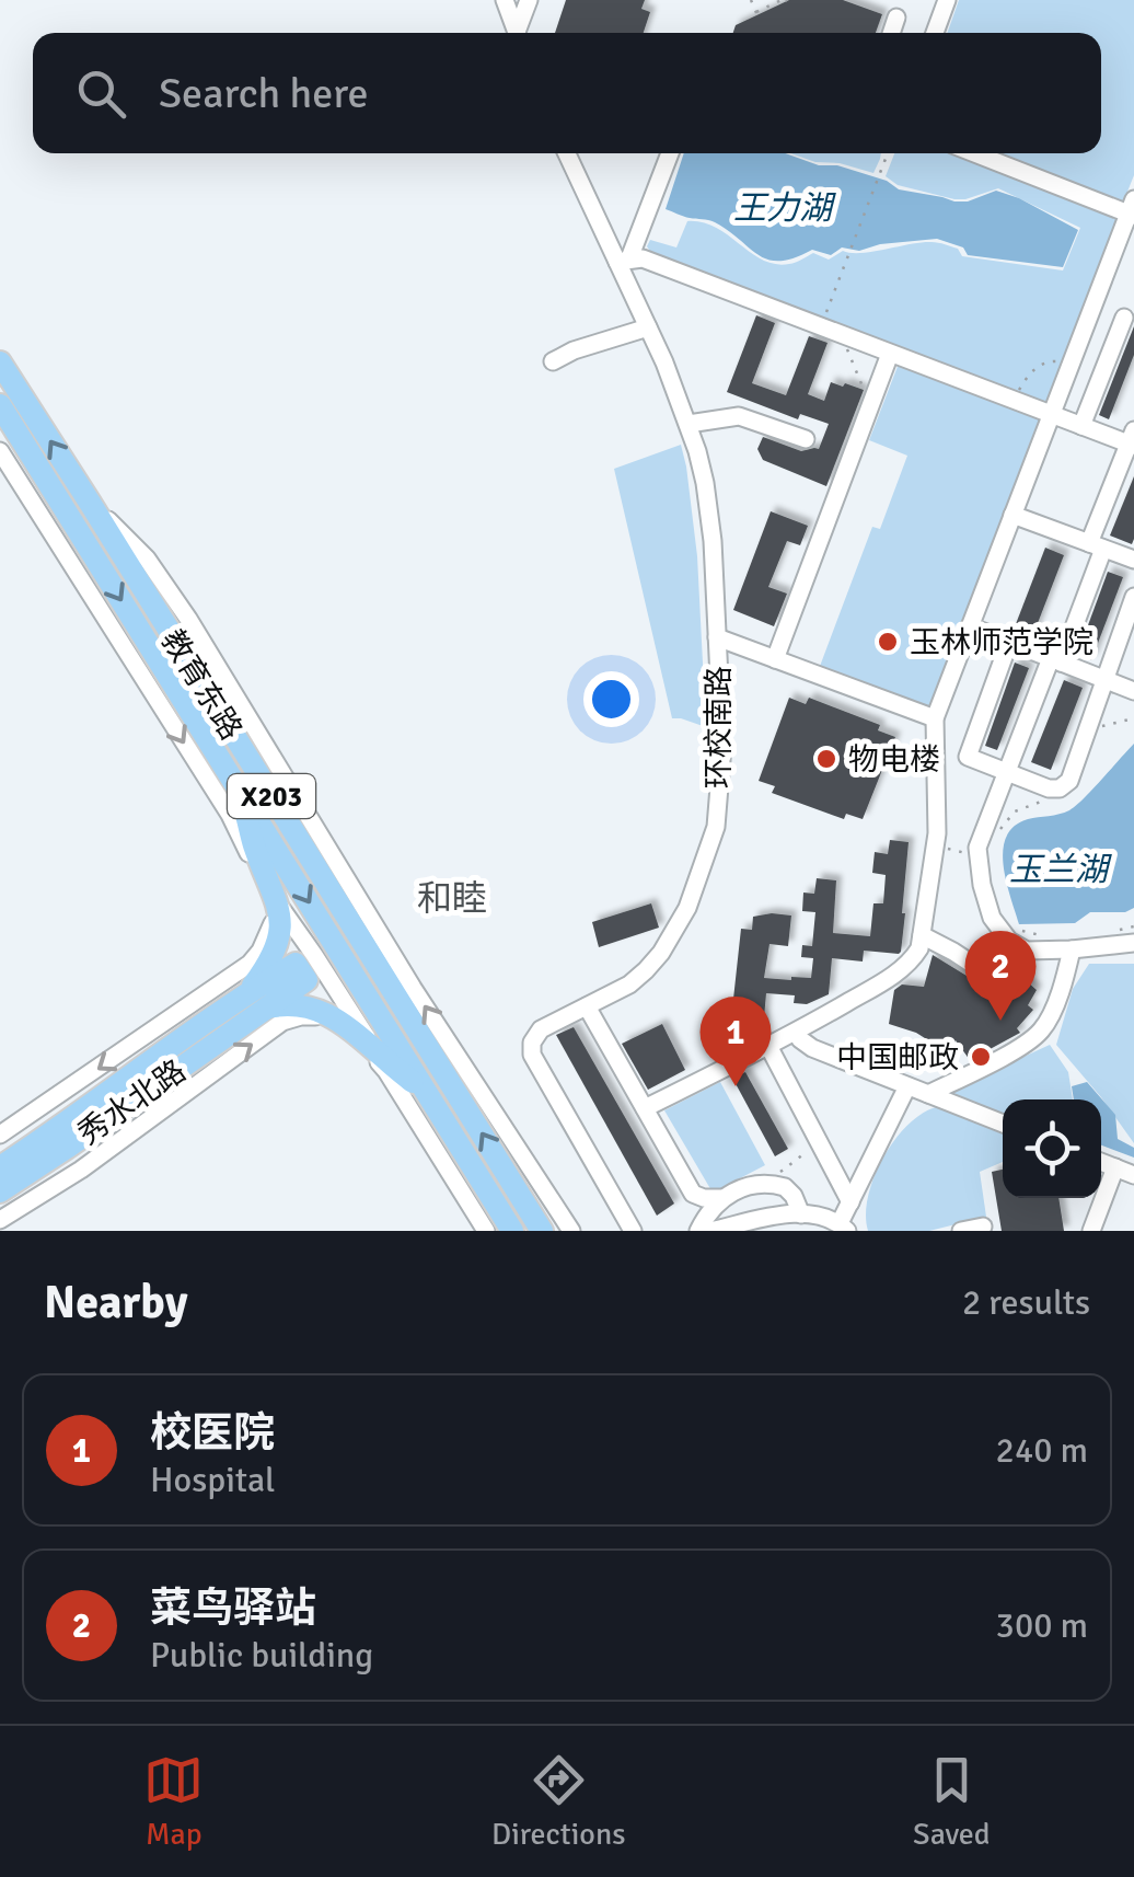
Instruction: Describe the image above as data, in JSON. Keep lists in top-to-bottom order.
{
  "streets": {
    "main road": ["教育东路", "X203", "秀水北路"],
    "lane": ["环校南路"]
  },
  "districts": ["和睦"],
  "water": ["王力湖", "玉兰湖"],
  "places": ["玉林师范学院", "物电楼", "中国邮政"],
  "page": {
    "search": "Search here",
    "pins": ["2", "1"],
    "heading": ["Nearby", "2 results"],
    "list": [
      {
        "mark": "1",
        "name": "校医院",
        "note": "Hospital",
        "value": "240 m"
      },
      {
        "mark": "2",
        "name": "菜鸟驿站",
        "note": "Public building",
        "value": "300 m"
      }
    ],
    "nav": ["Map", "Directions", "Saved"]
  }
}
